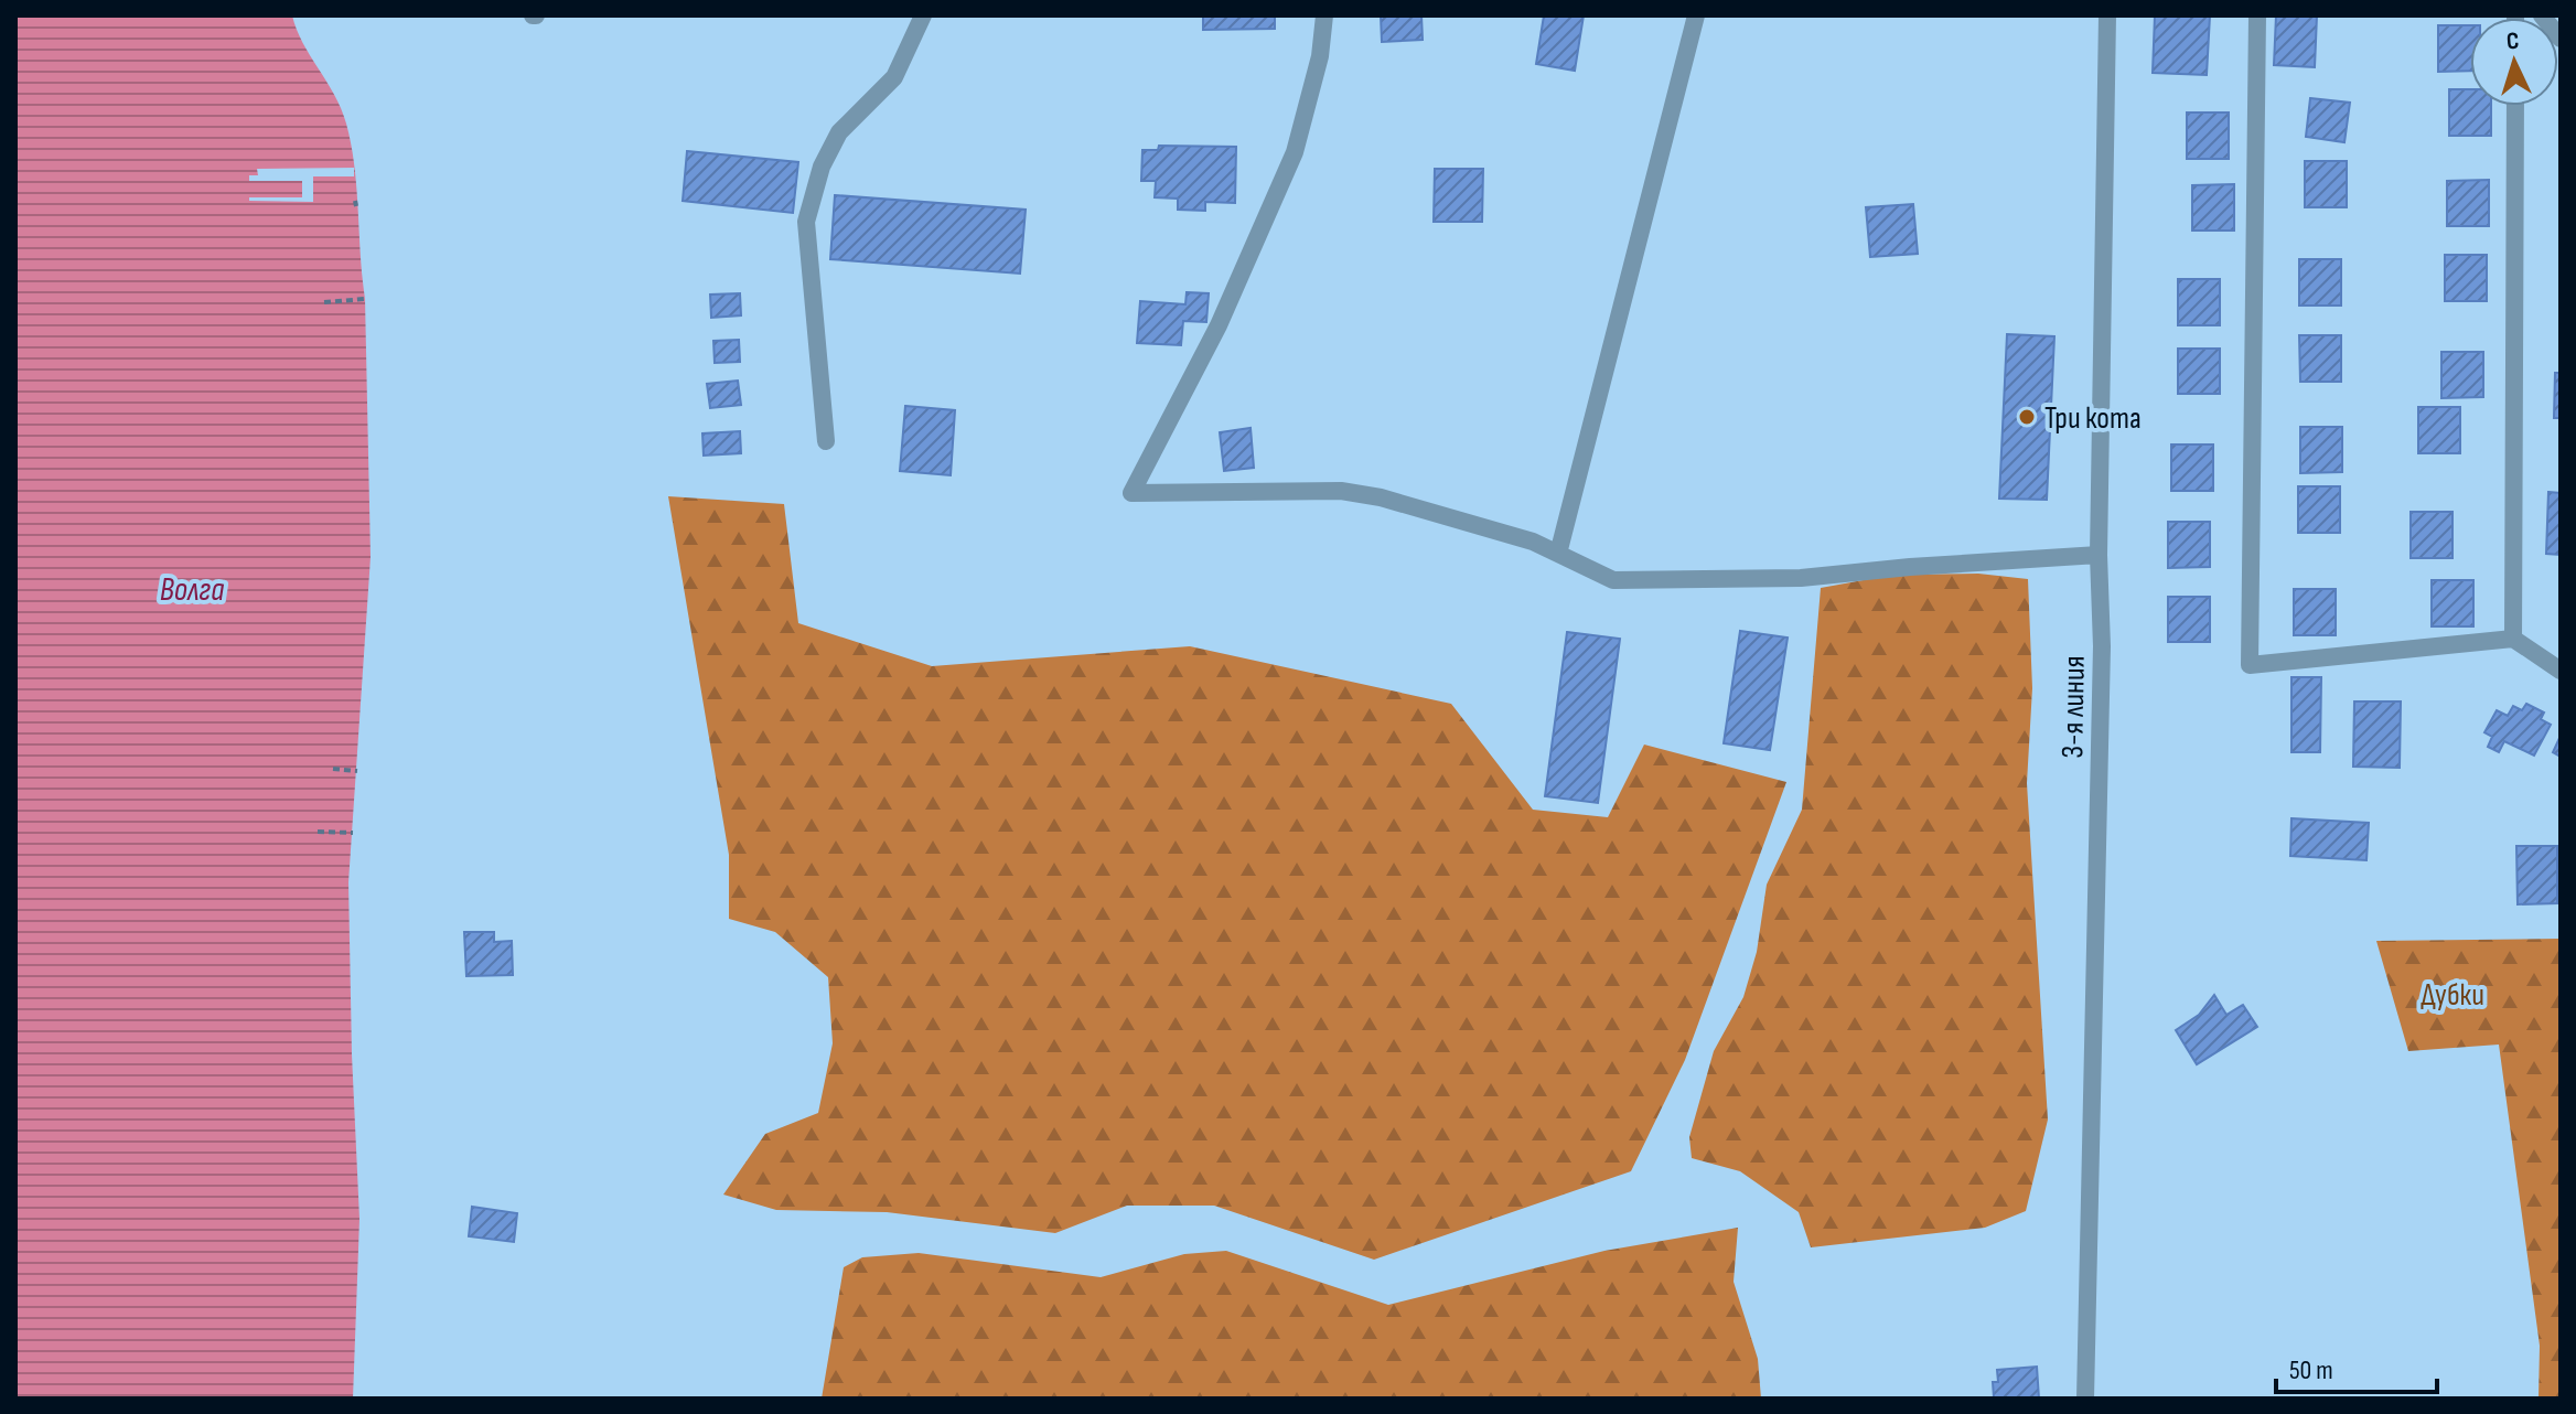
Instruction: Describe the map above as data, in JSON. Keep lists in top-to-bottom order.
{
  "streets": {
    "street": ["3-я линия"]
  },
  "water": ["Волга"],
  "parks": ["Дубки"],
  "places": ["Три кота"],
  "scale_bar": "50 m",
  "north": "top"
}
